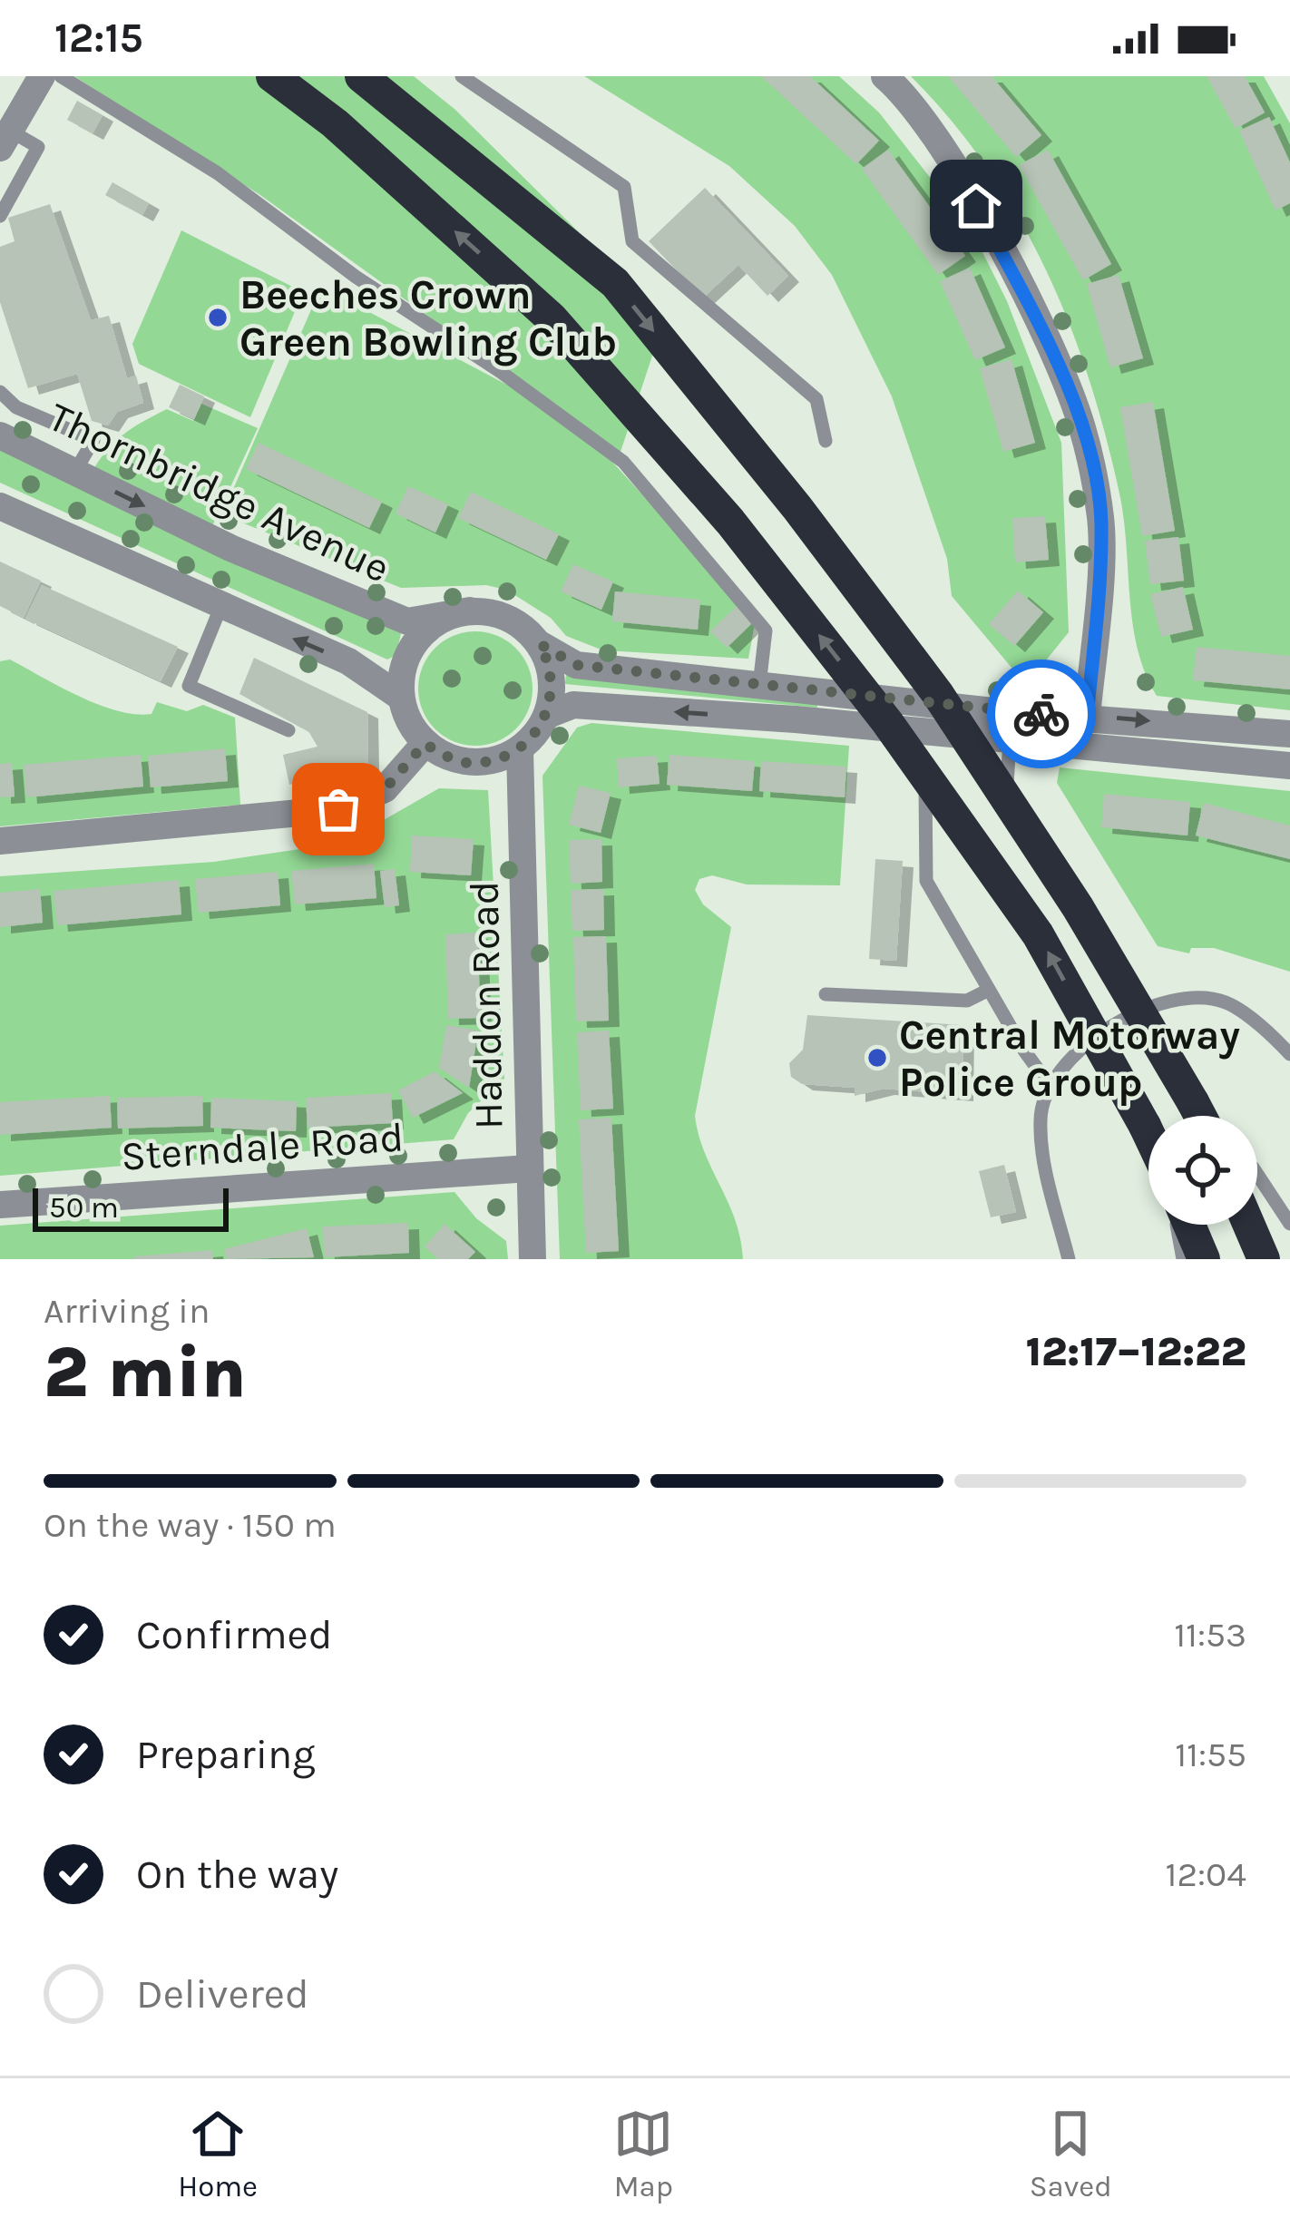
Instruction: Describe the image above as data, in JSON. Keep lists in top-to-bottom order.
{
  "streets": {
    "street": ["Thornbridge Avenue", "Haddon Road", "Sterndale Road"]
  },
  "crossings": [
    ["Thornbridge Avenue", "Haddon Road"],
    ["Haddon Road", "Sterndale Road"]
  ],
  "places": ["Beeches Crown Green Bowling Club", "Central Motorway Police Group"],
  "scale_bar": "50 m",
  "page": {
    "status": "12:15",
    "scale": "50 m",
    "heading": ["2 min", "Arriving in", "12:17–12:22"],
    "bar": "On the way · 150 m",
    "list": [
      ["Confirmed", "11:53"],
      ["Preparing", "11:55"],
      ["On the way", "12:04"],
      "Delivered"
    ],
    "tabs": ["Home", "Map", "Saved"]
  }
}
